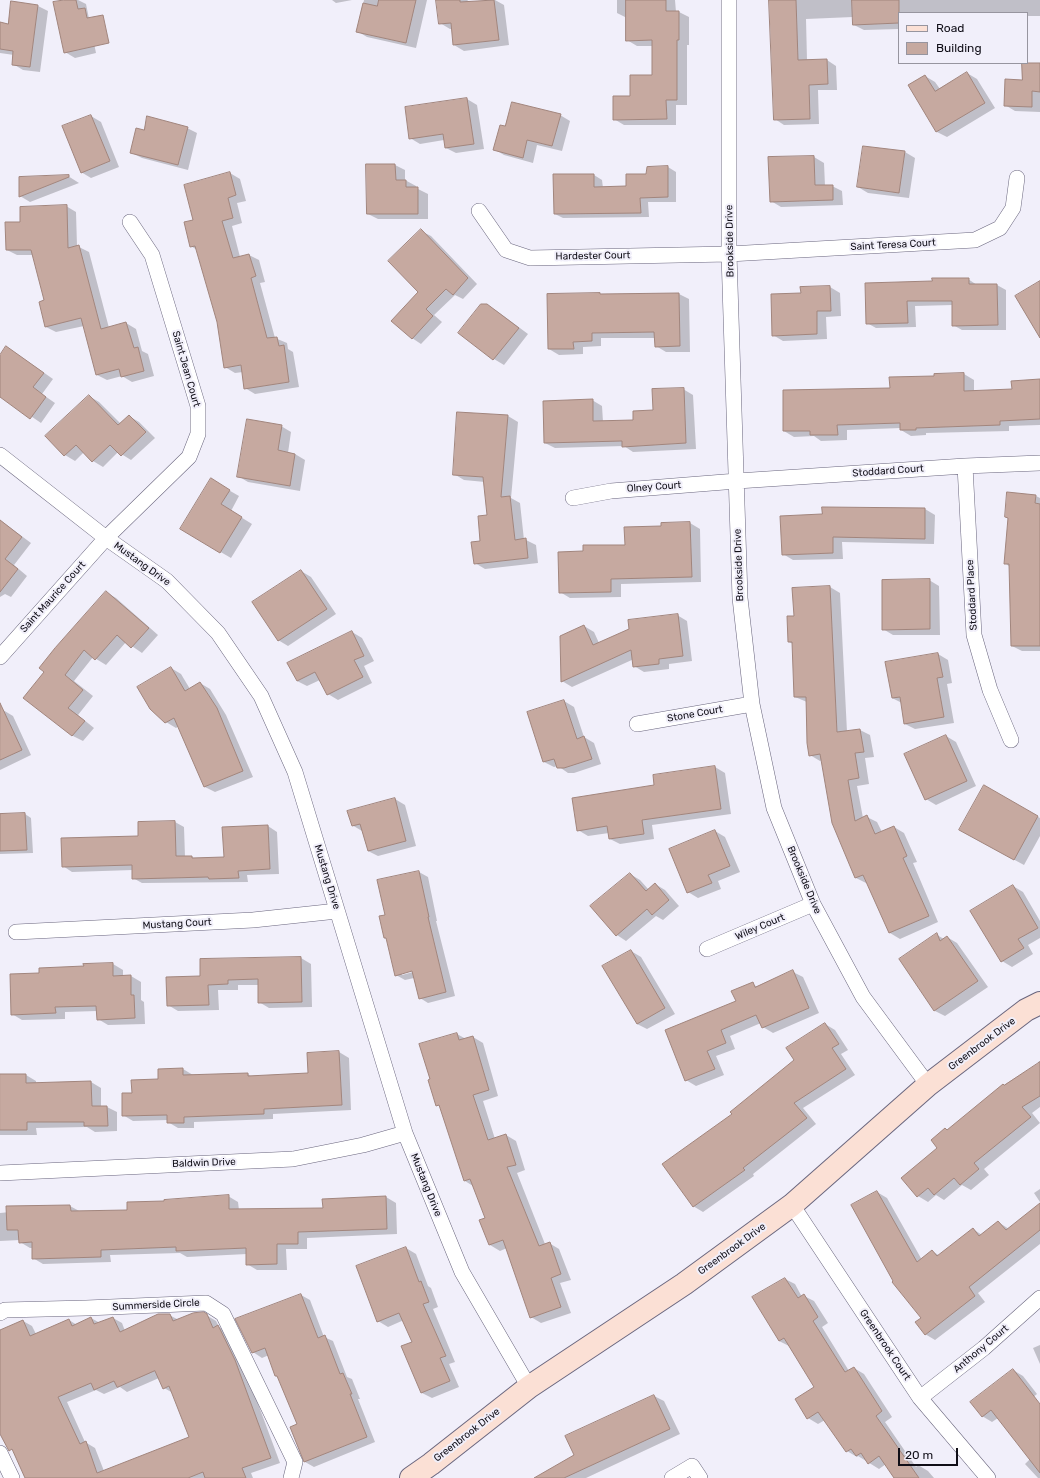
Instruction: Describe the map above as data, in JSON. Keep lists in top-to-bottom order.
{
  "streets": {
    "street": [
      "Brookside Drive",
      "Saint Teresa Court",
      "Hardester Court",
      "Saint Jean Court",
      "Stoddard Court",
      "Olney Court",
      "Mustang Drive",
      "Stoddard Place",
      "Saint Maurice Court",
      "Stone Court",
      "Mustang Court",
      "Wiley Court",
      "Greenbrook Drive",
      "Baldwin Drive",
      "Summerside Circle",
      "Greenbrook Court",
      "Anthony Court"
    ]
  },
  "crossings": [
    ["Brookside Drive", "Saint Teresa Court"],
    ["Brookside Drive", "Hardester Court"],
    ["Brookside Drive", "Stoddard Court"],
    ["Brookside Drive", "Olney Court"],
    ["Brookside Drive", "Stone Court"],
    ["Brookside Drive", "Wiley Court"],
    ["Brookside Drive", "Greenbrook Drive"],
    ["Saint Teresa Court", "Hardester Court"],
    ["Saint Jean Court", "Mustang Drive"],
    ["Saint Jean Court", "Saint Maurice Court"],
    ["Stoddard Court", "Olney Court"],
    ["Stoddard Court", "Stoddard Place"],
    ["Mustang Drive", "Saint Maurice Court"],
    ["Mustang Drive", "Mustang Court"],
    ["Mustang Drive", "Greenbrook Drive"],
    ["Mustang Drive", "Baldwin Drive"],
    ["Greenbrook Drive", "Greenbrook Court"],
    ["Greenbrook Court", "Anthony Court"]
  ],
  "legend": ["Road", "Building"],
  "scale_bar": "20 m"
}
